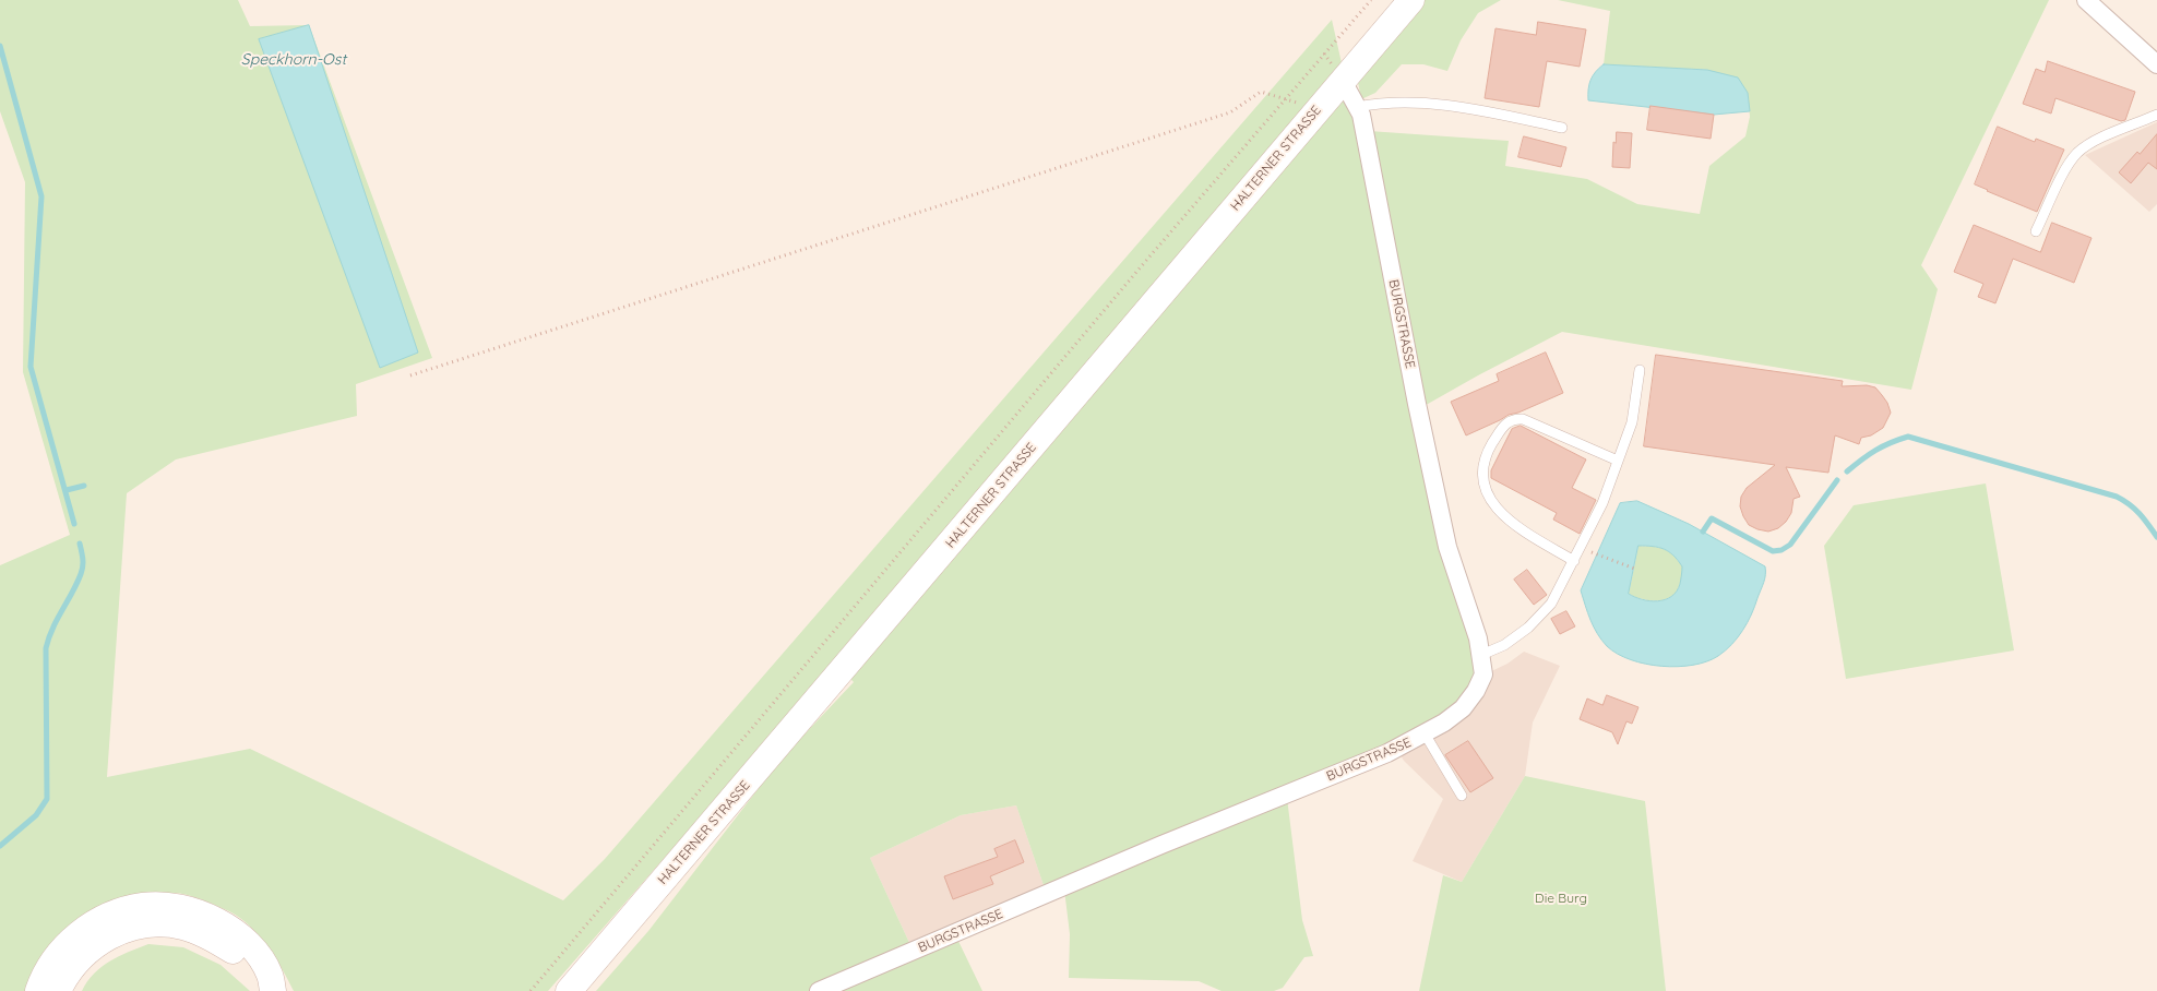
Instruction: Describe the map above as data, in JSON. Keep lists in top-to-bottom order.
{
  "streets": {
    "main road": ["HALTERNER STRASSE"],
    "street": ["BURGSTRASSE"]
  },
  "crossings": [
    ["HALTERNER STRASSE", "BURGSTRASSE"]
  ],
  "water": ["Speckhorn-Ost"],
  "parks": ["Die Burg"]
}
